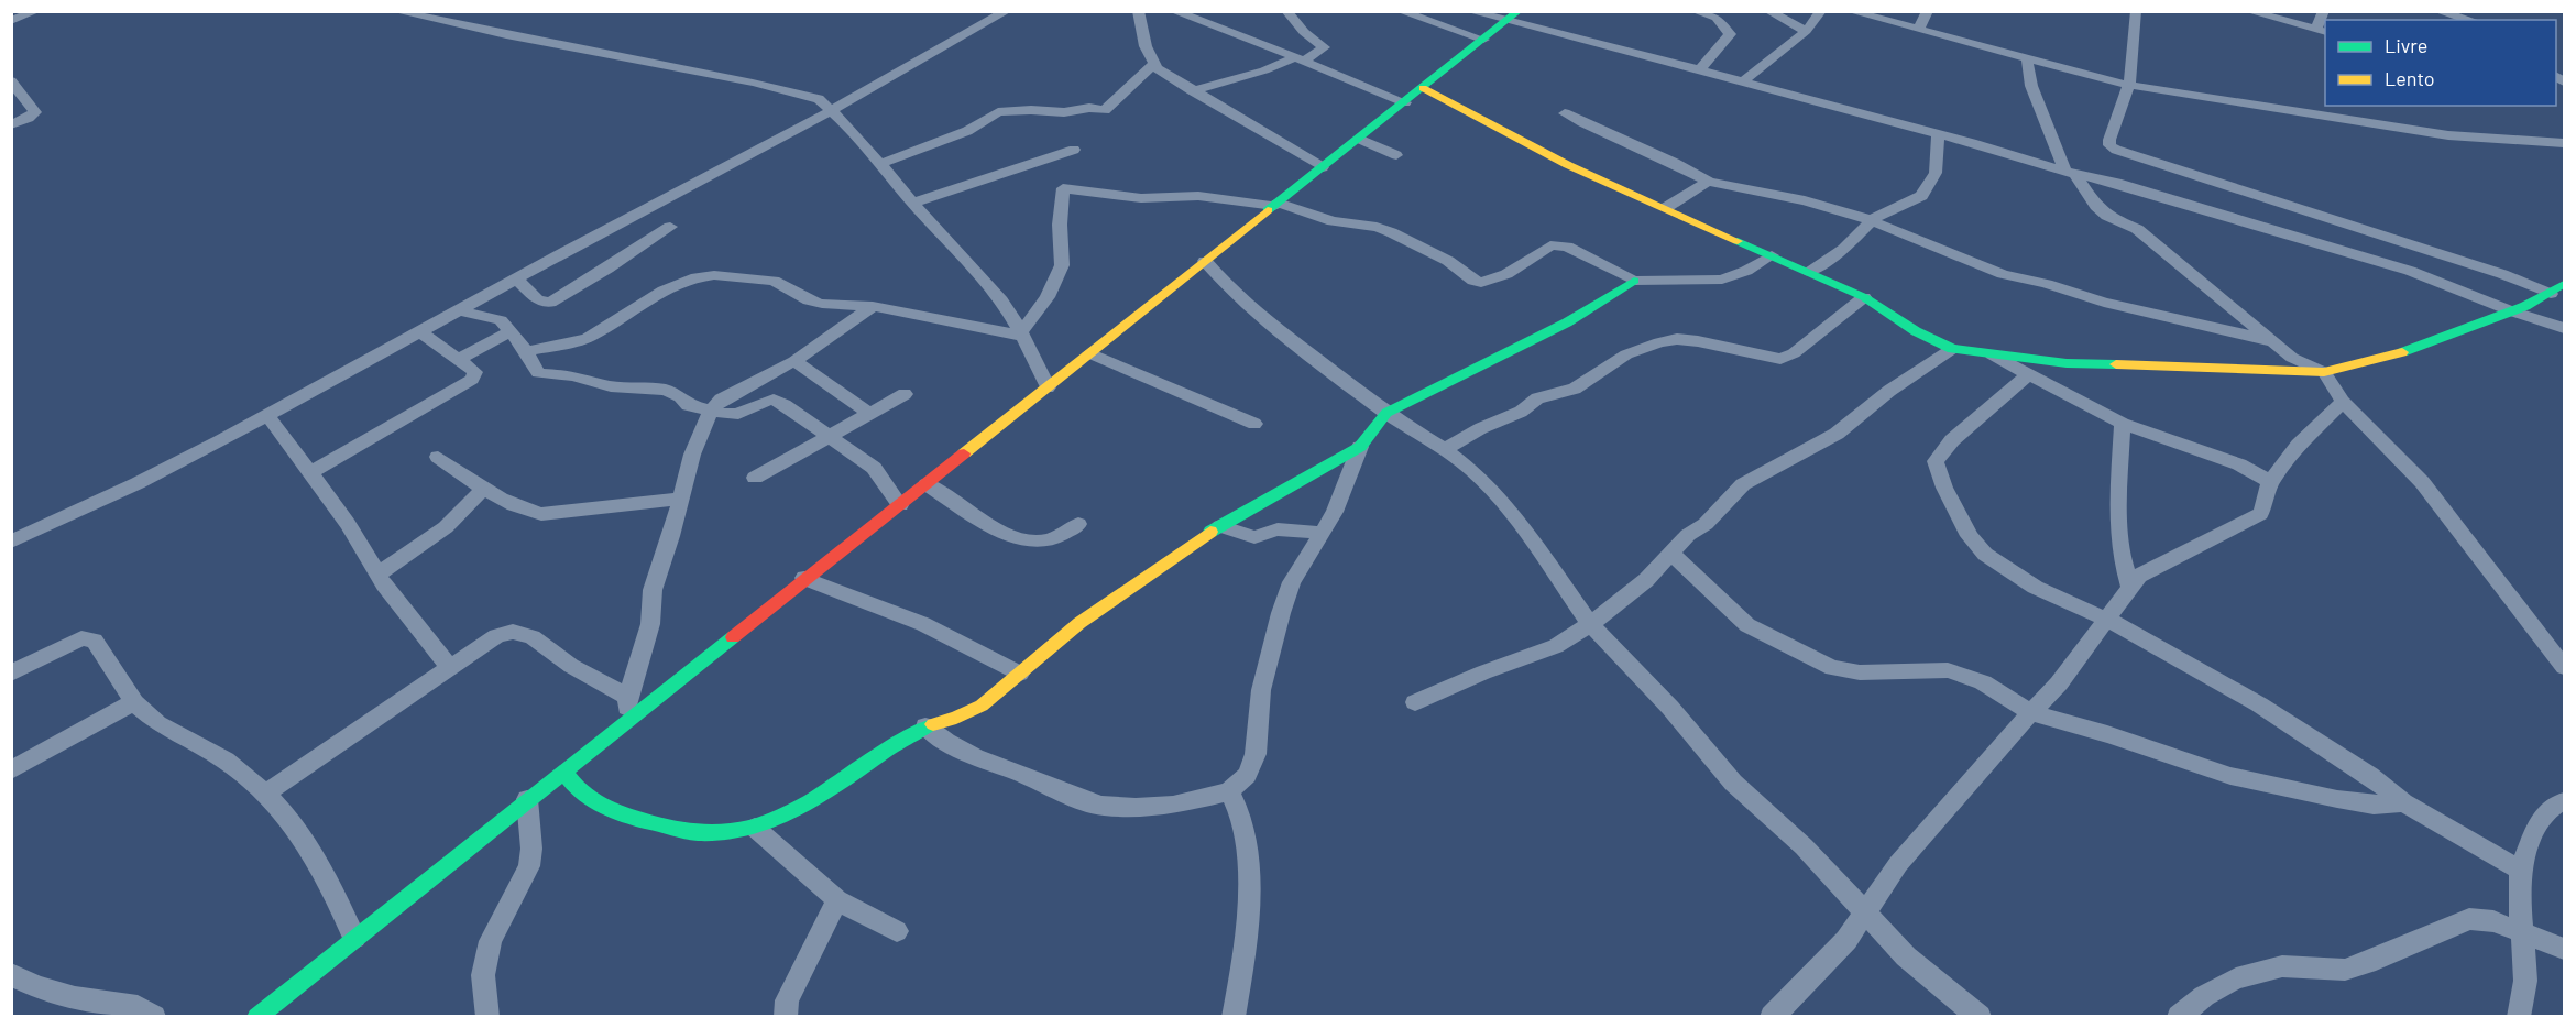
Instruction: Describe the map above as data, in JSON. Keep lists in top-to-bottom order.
{
  "legend": ["Livre", "Lento"]
}
